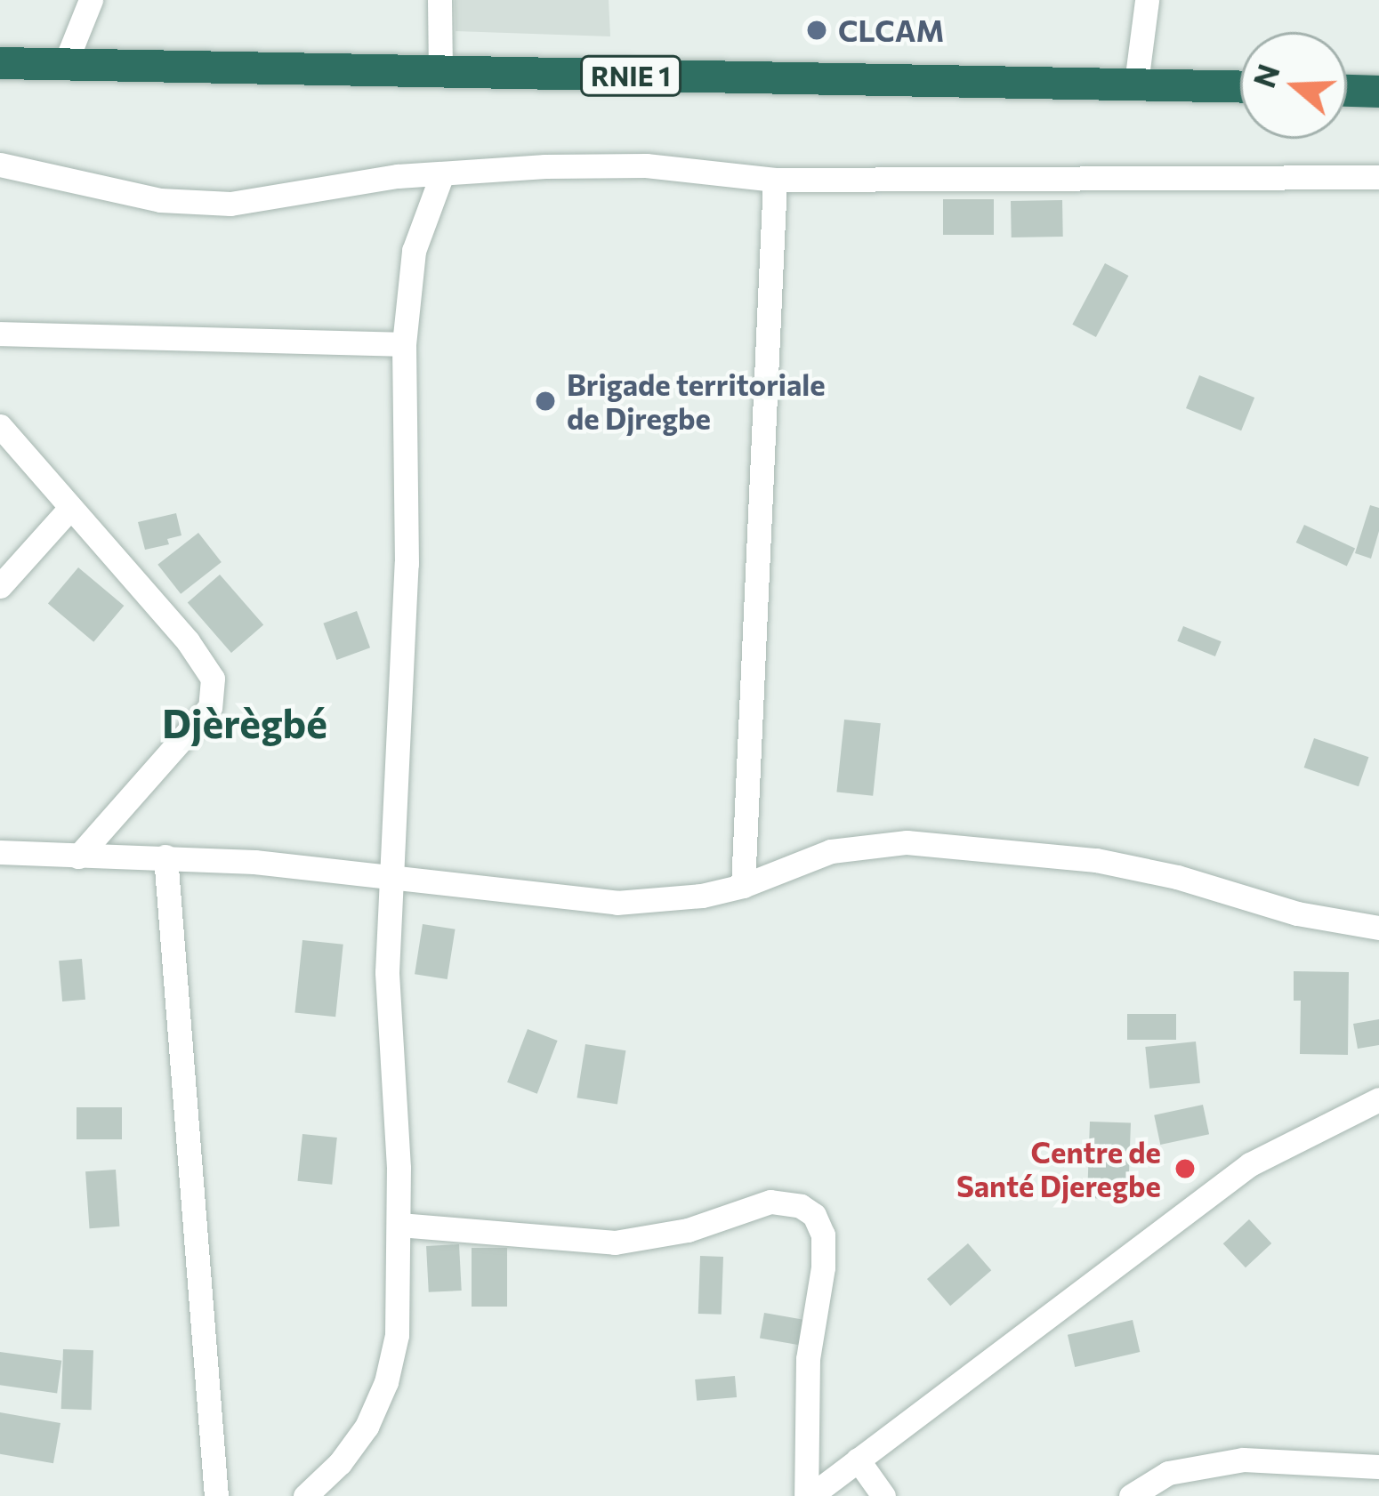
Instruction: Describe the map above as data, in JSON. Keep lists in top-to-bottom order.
{
  "streets": {
    "highway": ["RNIE 1"]
  },
  "districts": ["Djèrègbé"],
  "places": ["CLCAM", "Brigade territoriale de Djregbe", "Centre de Santé Djeregbe"],
  "north": "left"
}
